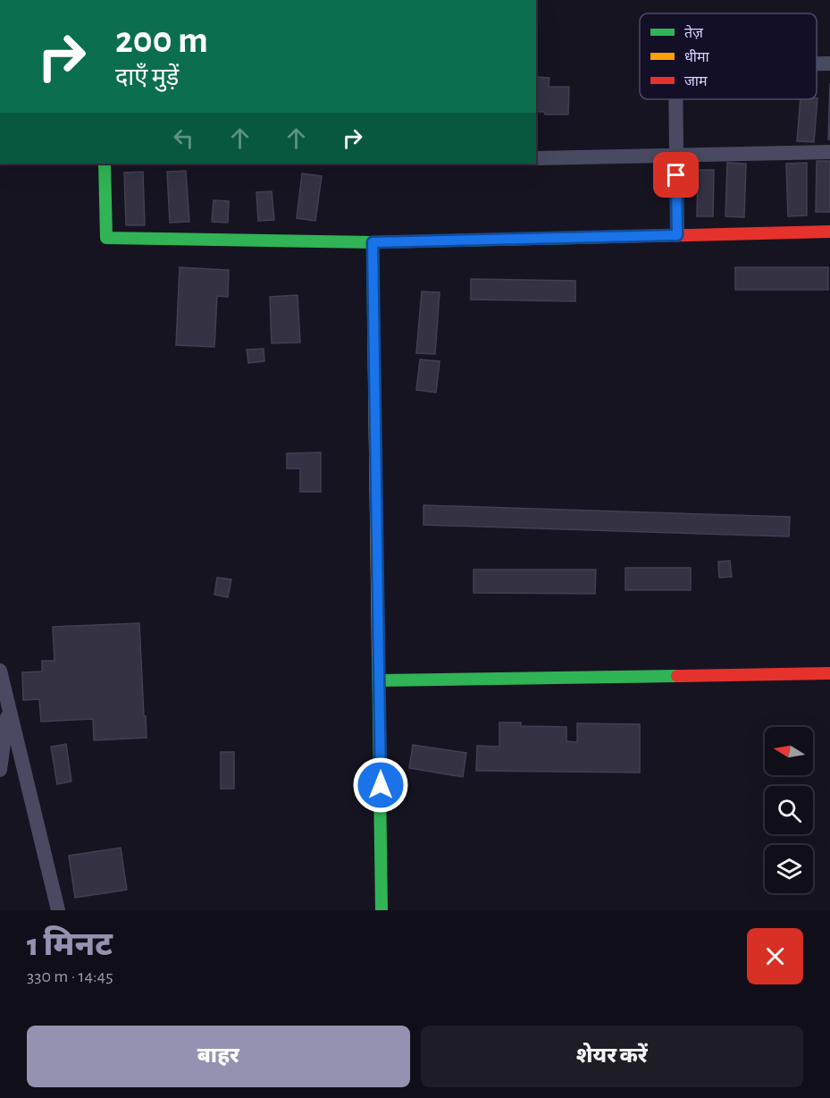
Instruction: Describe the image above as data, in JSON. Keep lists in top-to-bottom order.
{
  "legend": ["तेज़", "धीमा", "जाम"],
  "north": "left",
  "page": {
    "turn": ["200 m", "दाएँ मुड़ें"],
    "heading": ["1 मिनट", "330 m · 14:45"],
    "buttons": ["बाहर", "शेयर करें"]
  }
}
